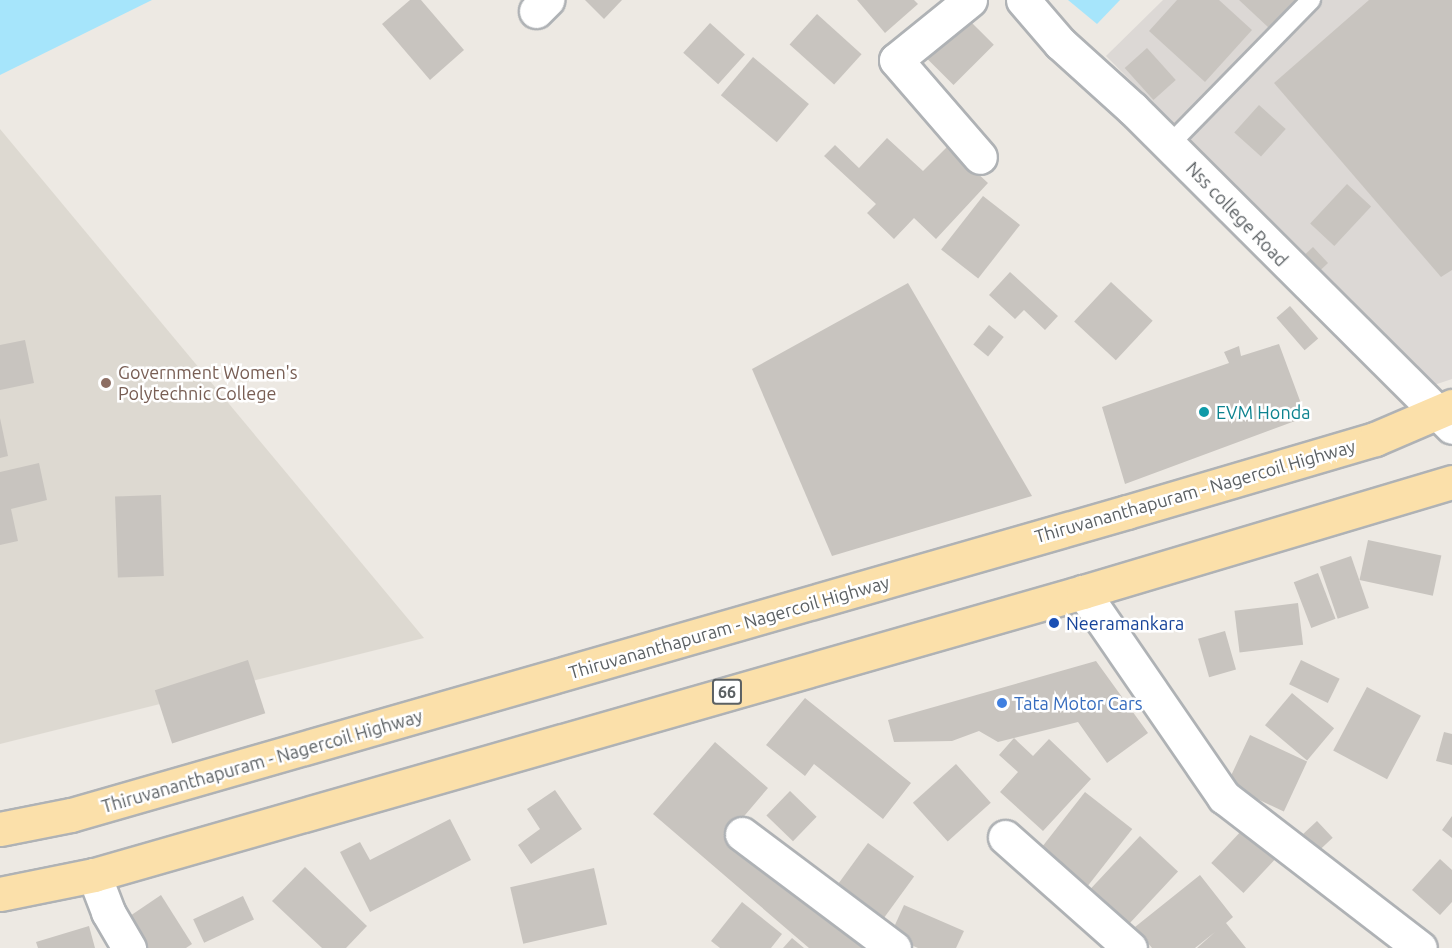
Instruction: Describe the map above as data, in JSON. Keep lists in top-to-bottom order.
{
  "streets": {
    "main road": ["Thiruvananthapuram - Nagercoil Highway", "66"],
    "street": ["Nss college Road"]
  },
  "crossings": [
    ["Nss college Road", "Thiruvananthapuram - Nagercoil Highway"]
  ],
  "places": [
    "Government Women's Polytechnic College",
    "EVM Honda",
    "Neeramankara",
    "Tata Motor Cars"
  ]
}
